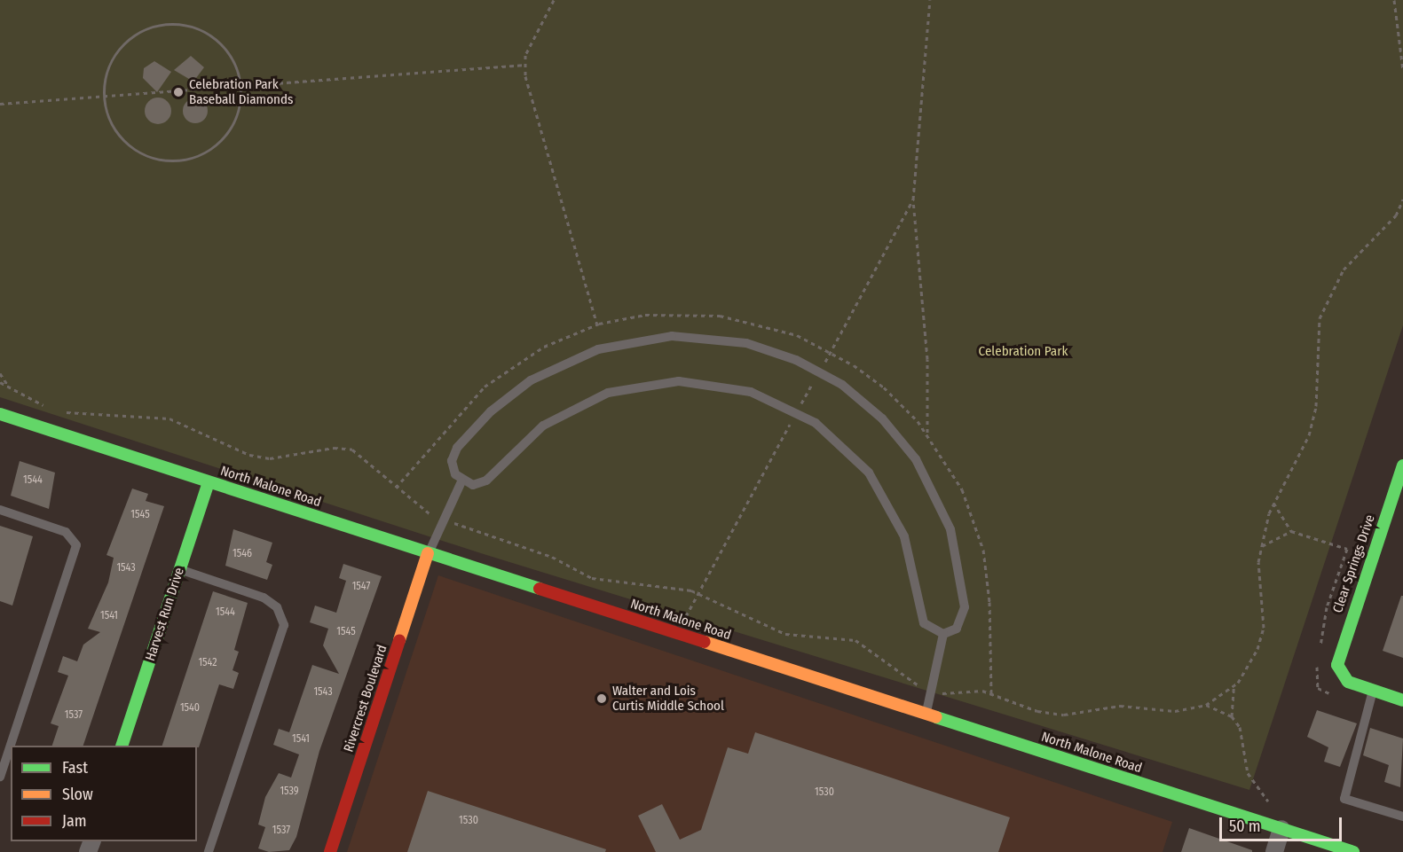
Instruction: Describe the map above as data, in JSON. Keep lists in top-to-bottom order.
{
  "streets": {
    "street": [
      "North Malone Road",
      "Clear Springs Drive",
      "Harvest Run Drive",
      "Rivercrest Boulevard"
    ]
  },
  "crossings": [
    ["North Malone Road", "Harvest Run Drive"],
    ["North Malone Road", "Rivercrest Boulevard"]
  ],
  "parks": ["Celebration Park"],
  "places": ["Celebration Park Baseball Diamonds", "Walter and Lois Curtis Middle School"],
  "house_numbers": [
    "1544",
    "1545",
    "1546",
    "1543",
    "1547",
    "1544",
    "1541",
    "1545",
    "1542",
    "1543",
    "1540",
    "1537",
    "1541",
    "1539",
    "1530",
    "1530",
    "1537"
  ],
  "legend": ["Fast", "Slow", "Jam"],
  "scale_bar": "50 m"
}
